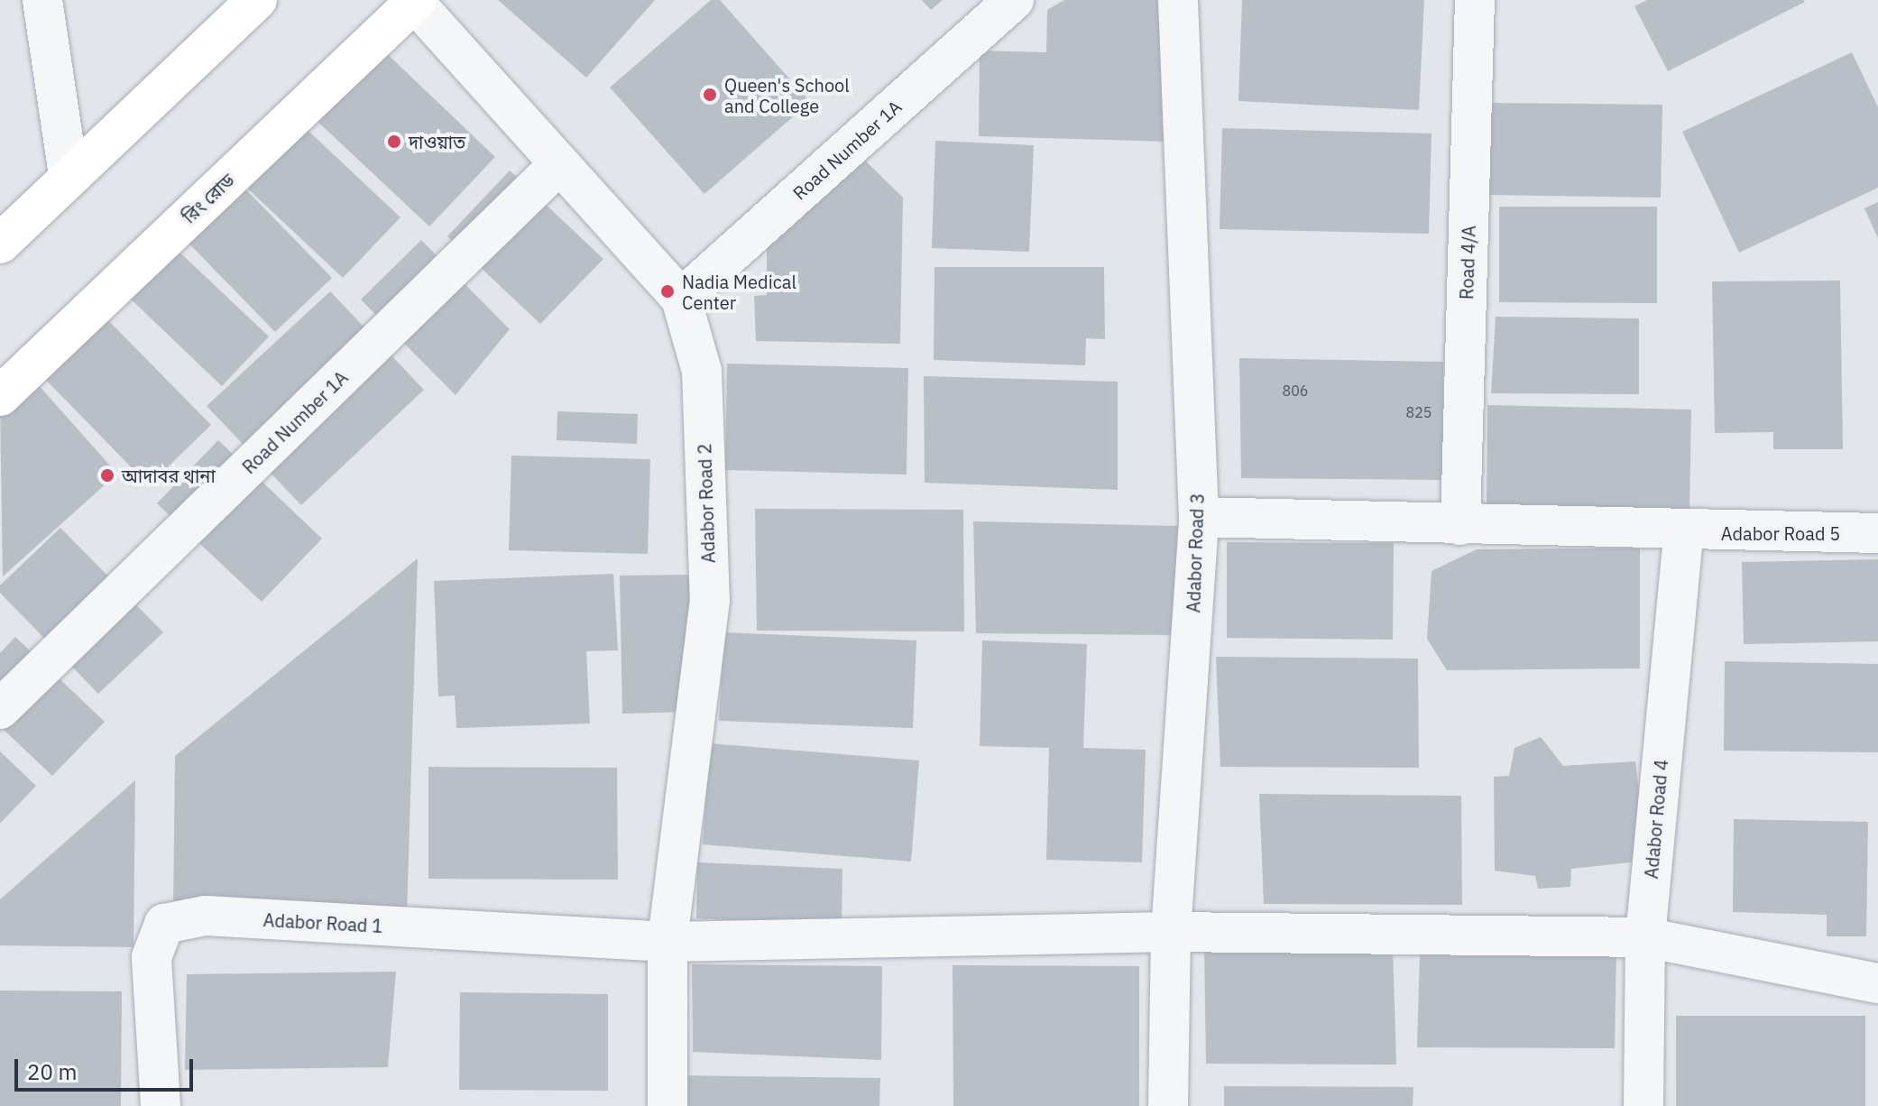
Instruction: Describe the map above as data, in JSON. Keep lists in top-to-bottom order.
{
  "streets": {
    "main road": ["রিং রোড"],
    "street": [
      "Road Number 1A",
      "Road 4/A",
      "Adabor Road 2",
      "Adabor Road 5",
      "Adabor Road 3",
      "Adabor Road 4",
      "Adabor Road 1"
    ]
  },
  "crossings": [
    ["Road Number 1A", "Adabor Road 2"],
    ["রিং রোড", "Adabor Road 2"],
    ["Road 4/A", "Adabor Road 5"],
    ["Adabor Road 2", "Adabor Road 1"],
    ["Adabor Road 5", "Adabor Road 3"],
    ["Adabor Road 5", "Adabor Road 4"]
  ],
  "places": [
    "Queen's School and College",
    "দাওয়াত",
    "Nadia Medical Center",
    "আদাবর থানা"
  ],
  "house_numbers": ["806", "825"],
  "scale_bar": "20 m"
}
